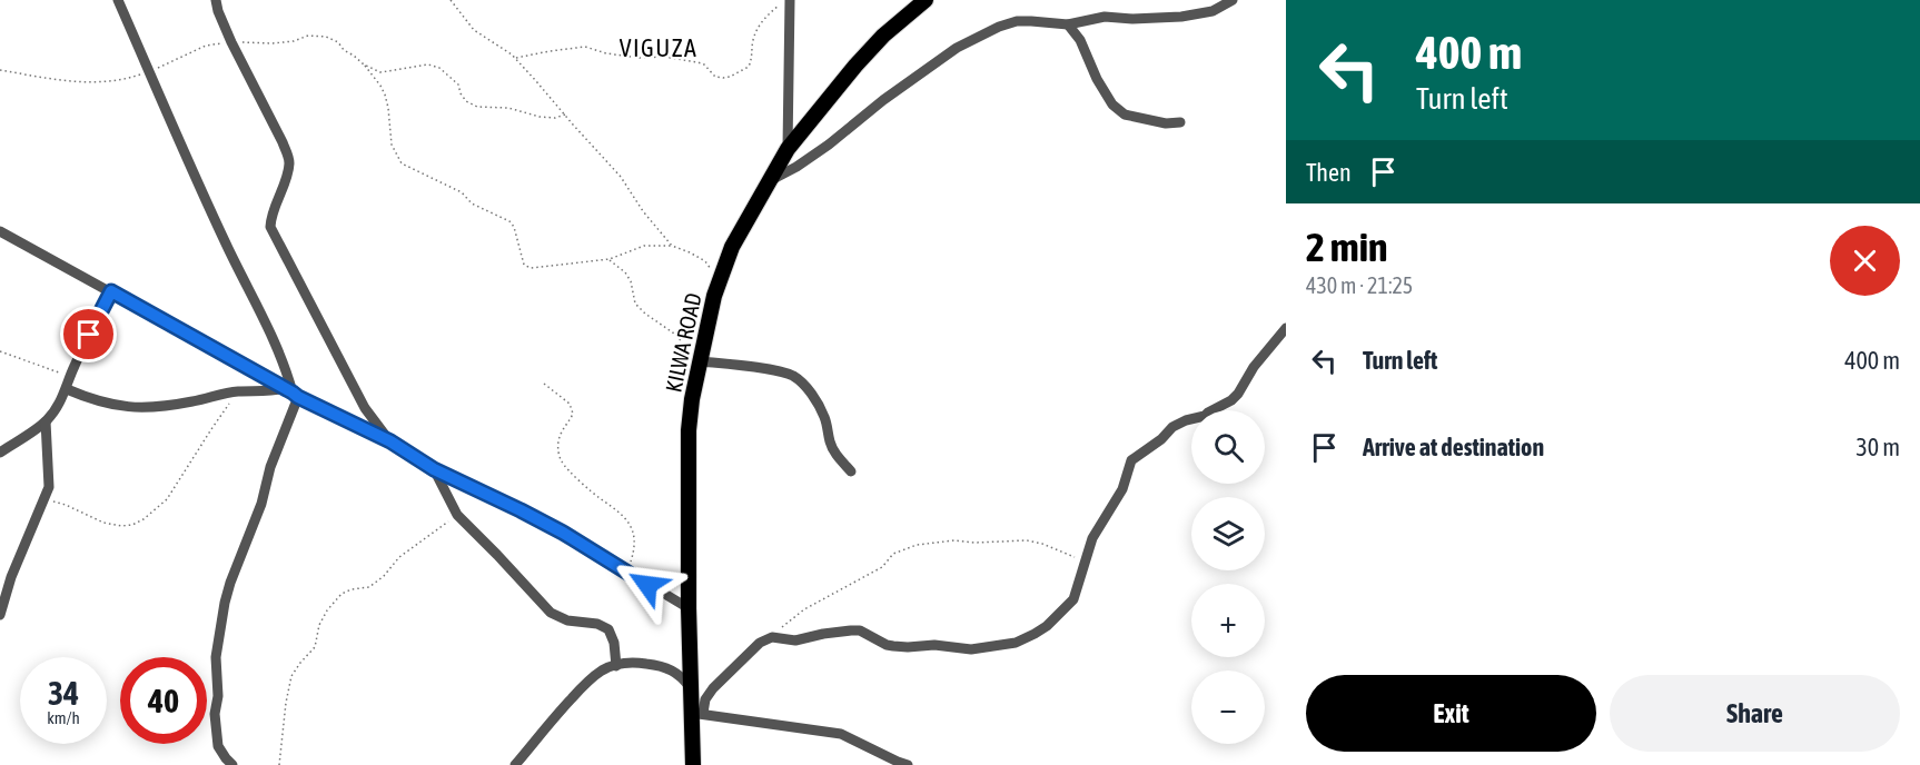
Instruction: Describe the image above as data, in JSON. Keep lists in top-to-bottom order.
{
  "streets": {
    "highway": ["KILWA ROAD"]
  },
  "districts": ["VIGUZA"],
  "page": {
    "turn": ["400 m", "Turn left"],
    "then": "Then",
    "heading": ["2 min", "430 m · 21:25"],
    "list": [
      {
        "name": "Turn left",
        "value": "400 m"
      },
      {
        "name": "Arrive at destination",
        "value": "30 m"
      }
    ],
    "map_buttons": ["+", "−"],
    "speed": "34 km/h",
    "limit": "40",
    "buttons": ["Exit", "Share"]
  }
}
